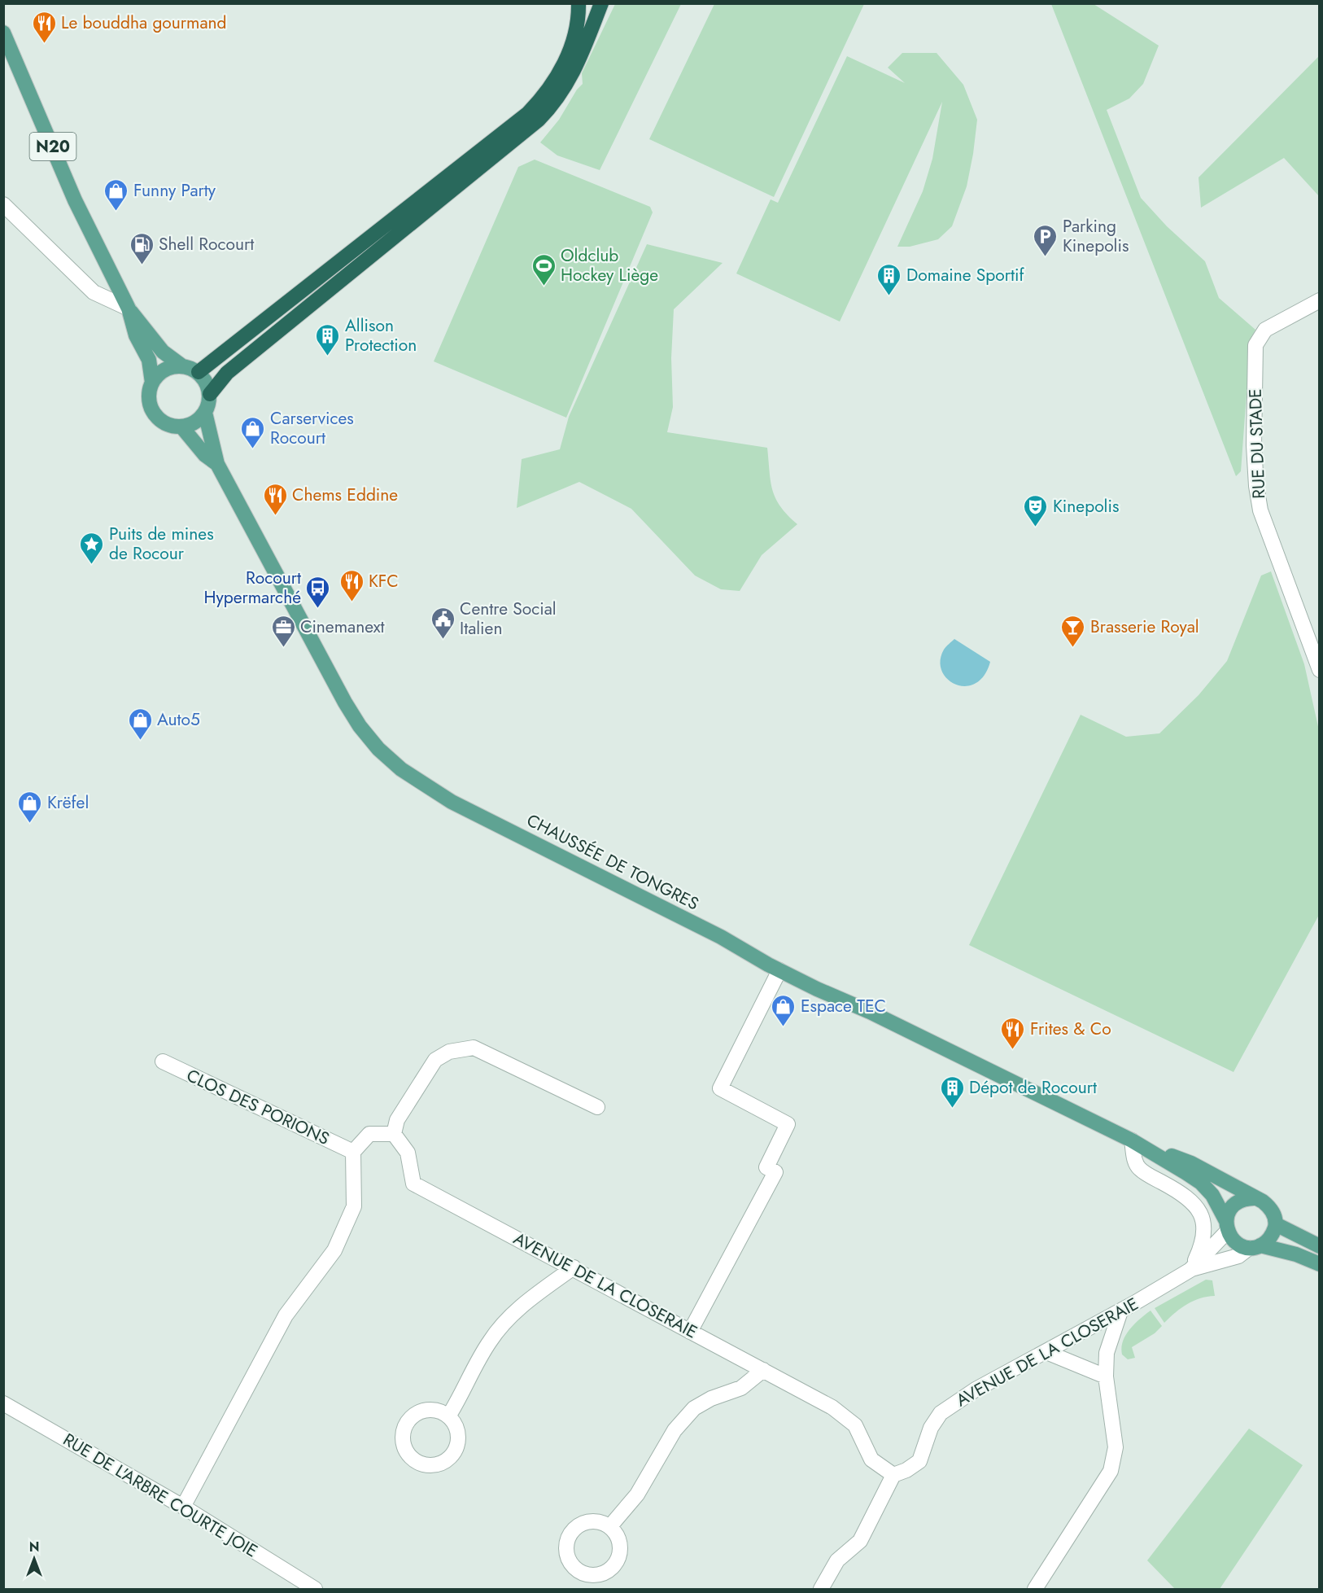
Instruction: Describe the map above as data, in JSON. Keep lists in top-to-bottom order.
{
  "streets": {
    "main road": ["N20", "CHAUSSÉE DE TONGRES"],
    "street": [
      "RUE DU STADE",
      "CLOS DES PORIONS",
      "AVENUE DE LA CLOSERAIE",
      "RUE DE L'ARBRE COURTE JOIE"
    ]
  },
  "crossings": [
    ["N20", "CHAUSSÉE DE TONGRES"],
    ["CHAUSSÉE DE TONGRES", "AVENUE DE LA CLOSERAIE"]
  ],
  "places": {
    "restaurant": [
      "Le bouddha gourmand",
      "Chems Eddine",
      "KFC",
      "Frites & Co"
    ],
    "shop": [
      "Funny Party",
      "Carservices Rocourt",
      "Auto5",
      "Krëfel",
      "Espace TEC"
    ],
    "parking": ["Parking Kinepolis"],
    "fuel station": ["Shell Rocourt"],
    "sports": ["Oldclub Hockey Liège"],
    "building": ["Domaine Sportif", "Allison Protection", "Dépot de Rocourt"],
    "theatre": ["Kinepolis"],
    "place": ["Puits de mines de Rocour"],
    "bus stop": ["Rocourt Hypermarché"],
    "public building": ["Centre Social Italien"],
    "office": ["Cinemanext"],
    "bar": ["Brasserie Royal"]
  },
  "north": "top"
}
